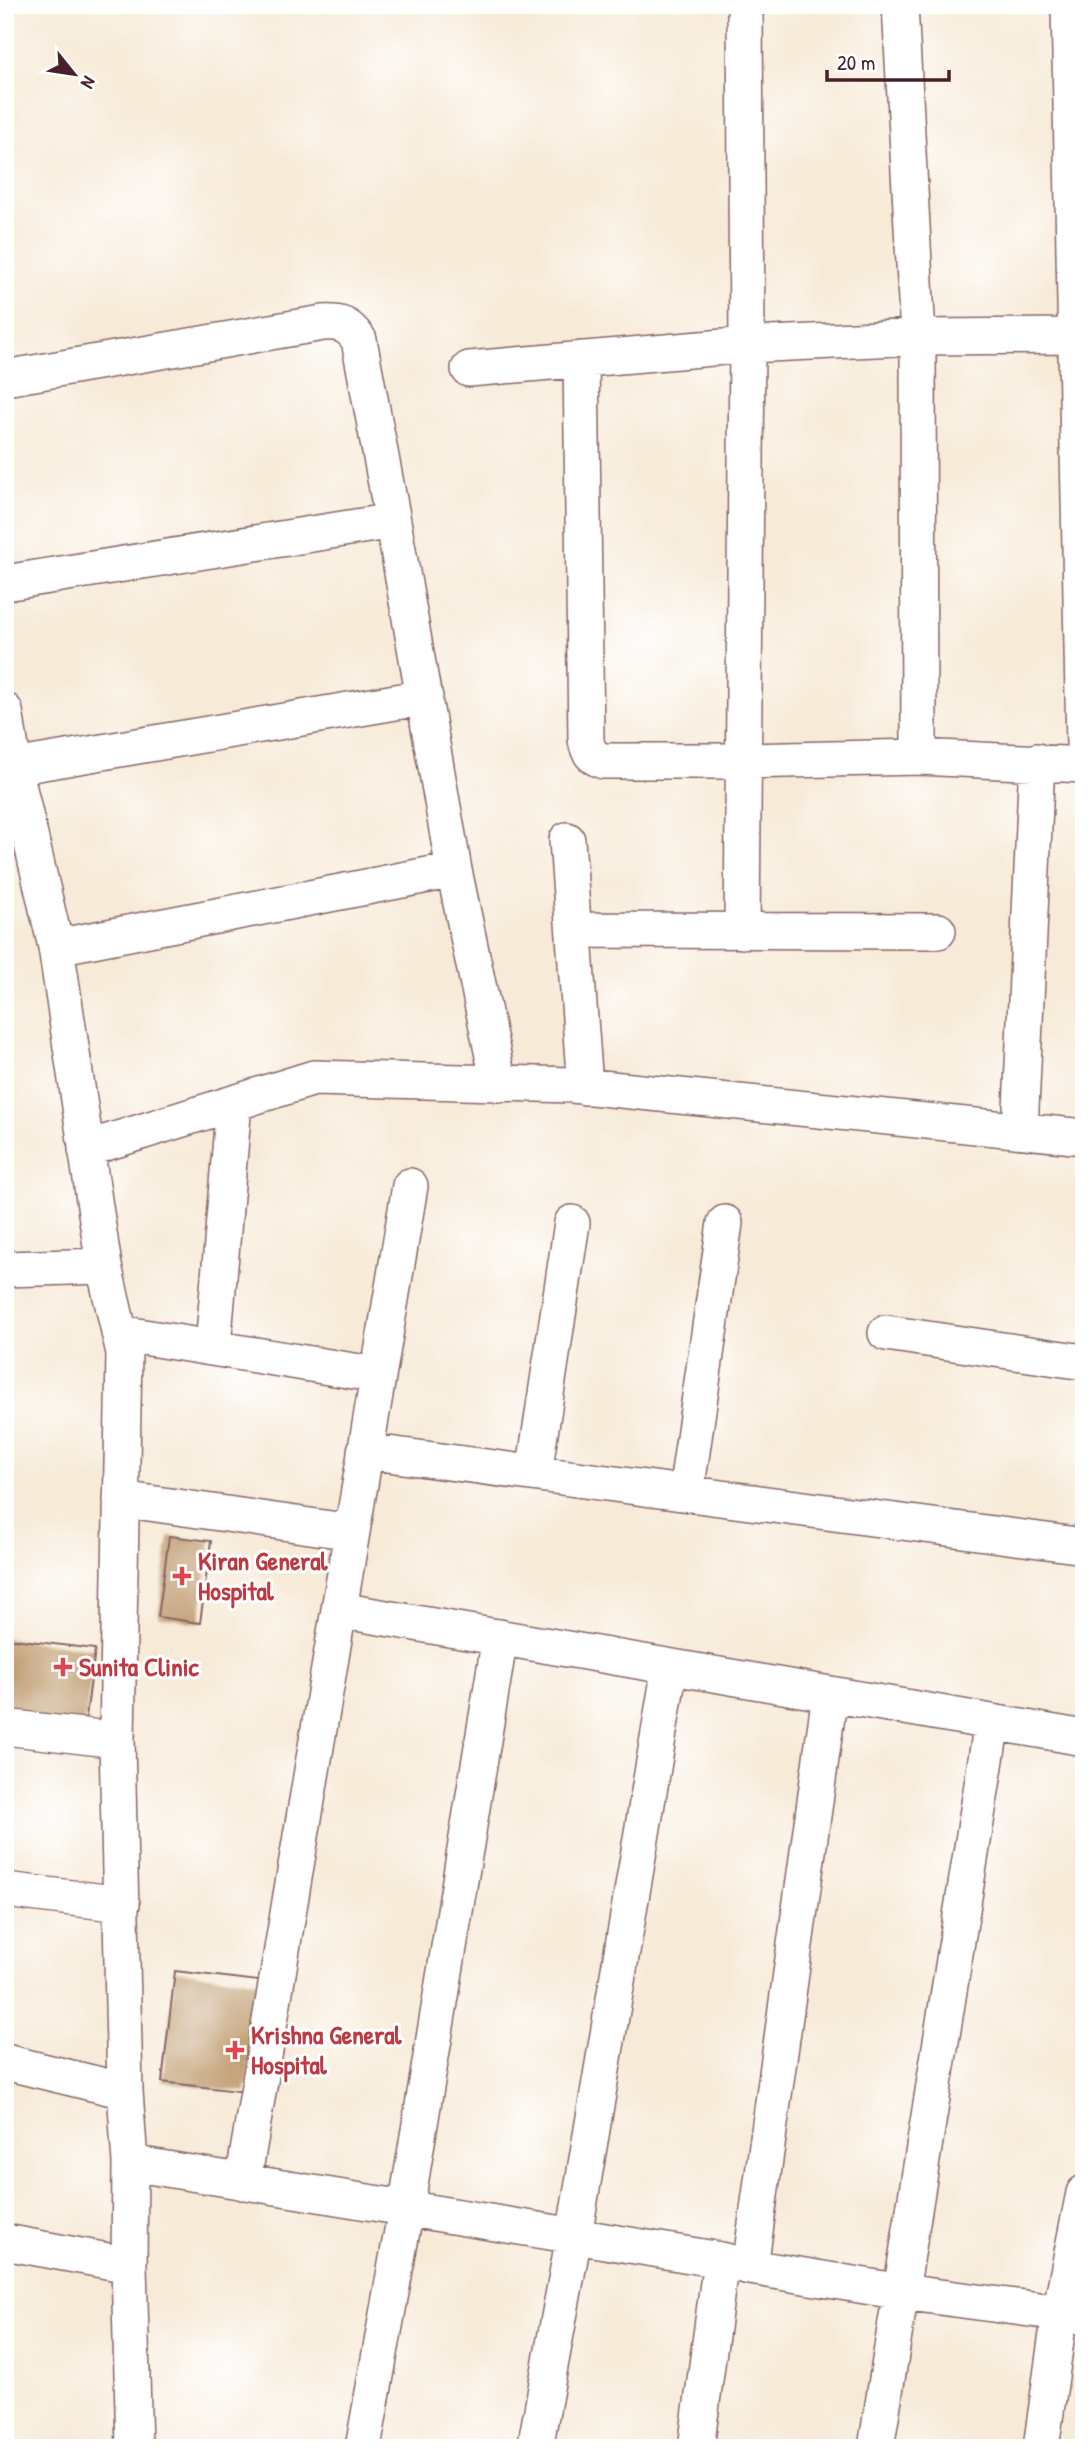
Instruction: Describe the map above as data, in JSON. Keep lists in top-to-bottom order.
{
  "places": {
    "health": ["Kiran General Hospital", "Sunita Clinic", "Krishna General Hospital"]
  },
  "scale_bar": "20 m",
  "north": "bottom right"
}
